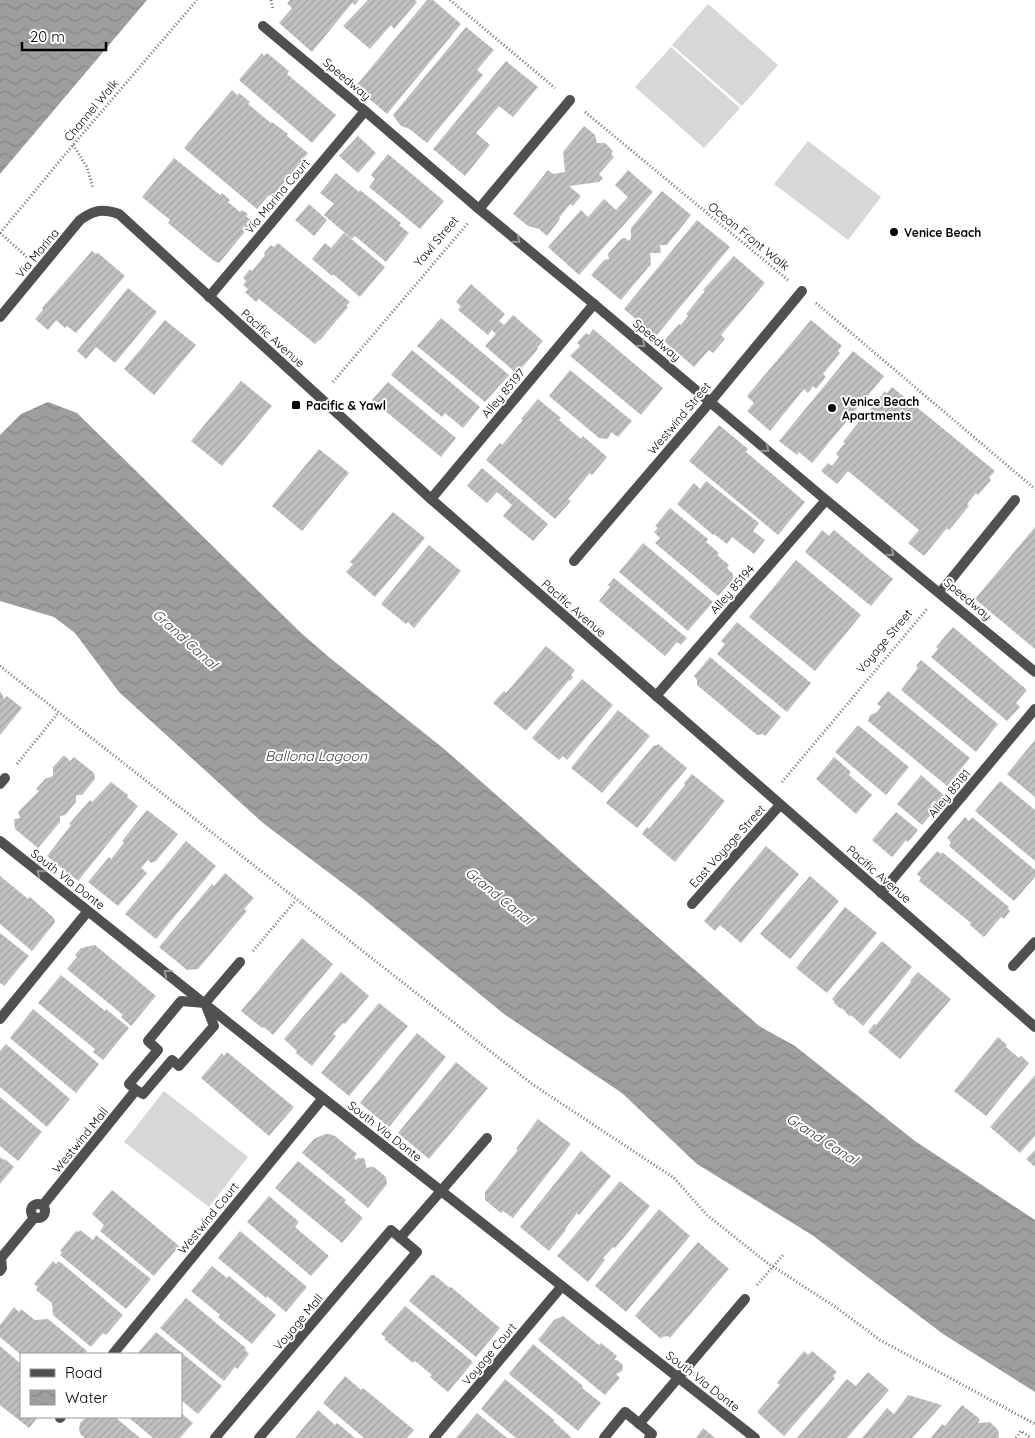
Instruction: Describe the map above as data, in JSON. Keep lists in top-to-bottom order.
{
  "streets": {
    "street": [
      "Speedway",
      "Via Marina Court",
      "Via Marina",
      "Pacific Avenue",
      "Alley 85197",
      "Westwind Street",
      "Alley 85194",
      "Alley 85181",
      "East Voyage Street",
      "South Via Donte",
      "Westwind Mall",
      "Westwind Court",
      "Voyage Mall",
      "Voyage Court"
    ],
    "path": [
      "Channel Walk",
      "Ocean Front Walk",
      "Yawl Street",
      "Voyage Street"
    ]
  },
  "crossings": [
    ["Speedway", "Via Marina Court"],
    ["Speedway", "Yawl Street"],
    ["Speedway", "Alley 85197"],
    ["Speedway", "Westwind Street"],
    ["Speedway", "Alley 85194"],
    ["Speedway", "Voyage Street"],
    ["Via Marina Court", "Pacific Avenue"],
    ["Ocean Front Walk", "Westwind Street"],
    ["Yawl Street", "Pacific Avenue"],
    ["Via Marina", "Pacific Avenue"],
    ["Pacific Avenue", "Alley 85197"],
    ["Pacific Avenue", "Alley 85194"],
    ["Pacific Avenue", "Voyage Street"],
    ["Pacific Avenue", "Alley 85181"],
    ["Pacific Avenue", "East Voyage Street"],
    ["South Via Donte", "Westwind Mall"],
    ["South Via Donte", "Westwind Court"],
    ["South Via Donte", "Voyage Court"]
  ],
  "one_way": ["Speedway"],
  "water": ["Grand Canal", "Ballona Lagoon"],
  "places": {
    "other": ["Venice Beach", "Venice Beach Apartments"],
    "transit": ["Pacific & Yawl"]
  },
  "legend": ["Road", "Water"],
  "scale_bar": "20 m"
}
